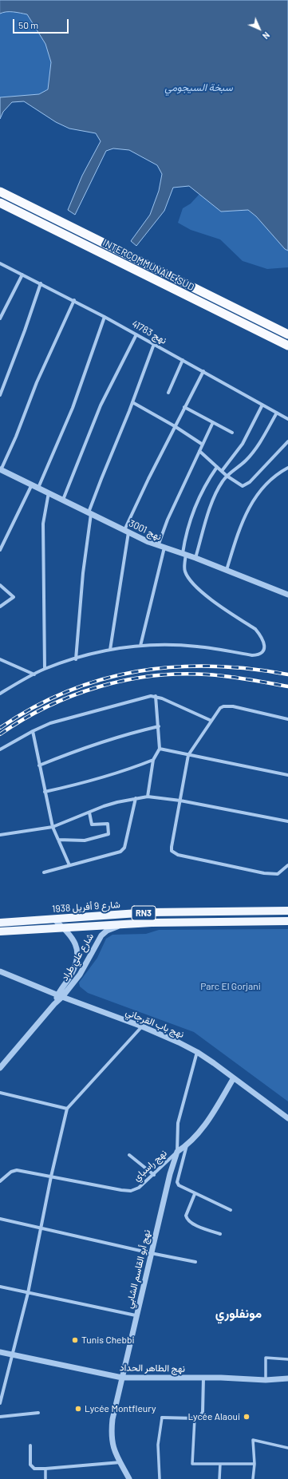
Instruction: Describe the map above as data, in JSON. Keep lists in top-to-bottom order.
{
  "streets": {
    "highway": ["INTERCOMMUNALE SUD"],
    "main road": ["شارع 9 أفريل 1938", "RN3"],
    "street": [
      "نهج 41783",
      "نهج 3001",
      "شارع علي طراد",
      "نهج باب القرجاني",
      "نهج راسباي",
      "نهج أبو القاسم الشابي",
      "نهج الطاهر الحداد"
    ]
  },
  "crossings": [
    ["شارع 9 أفريل 1938", "شارع علي طراد"],
    ["شارع علي طراد", "نهج باب القرجاني"],
    ["نهج باب القرجاني", "نهج راسباي"],
    ["نهج راسباي", "نهج أبو القاسم الشابي"],
    ["نهج أبو القاسم الشابي", "نهج الطاهر الحداد"]
  ],
  "districts": ["مونفلوري"],
  "water": ["سبخة السيجومي"],
  "parks": ["Parc El Gorjani"],
  "places": ["Tunis Chebbi", "Lycée Montfleury", "Lycée Alaoui"],
  "scale_bar": "50 m",
  "north": "bottom right"
}
